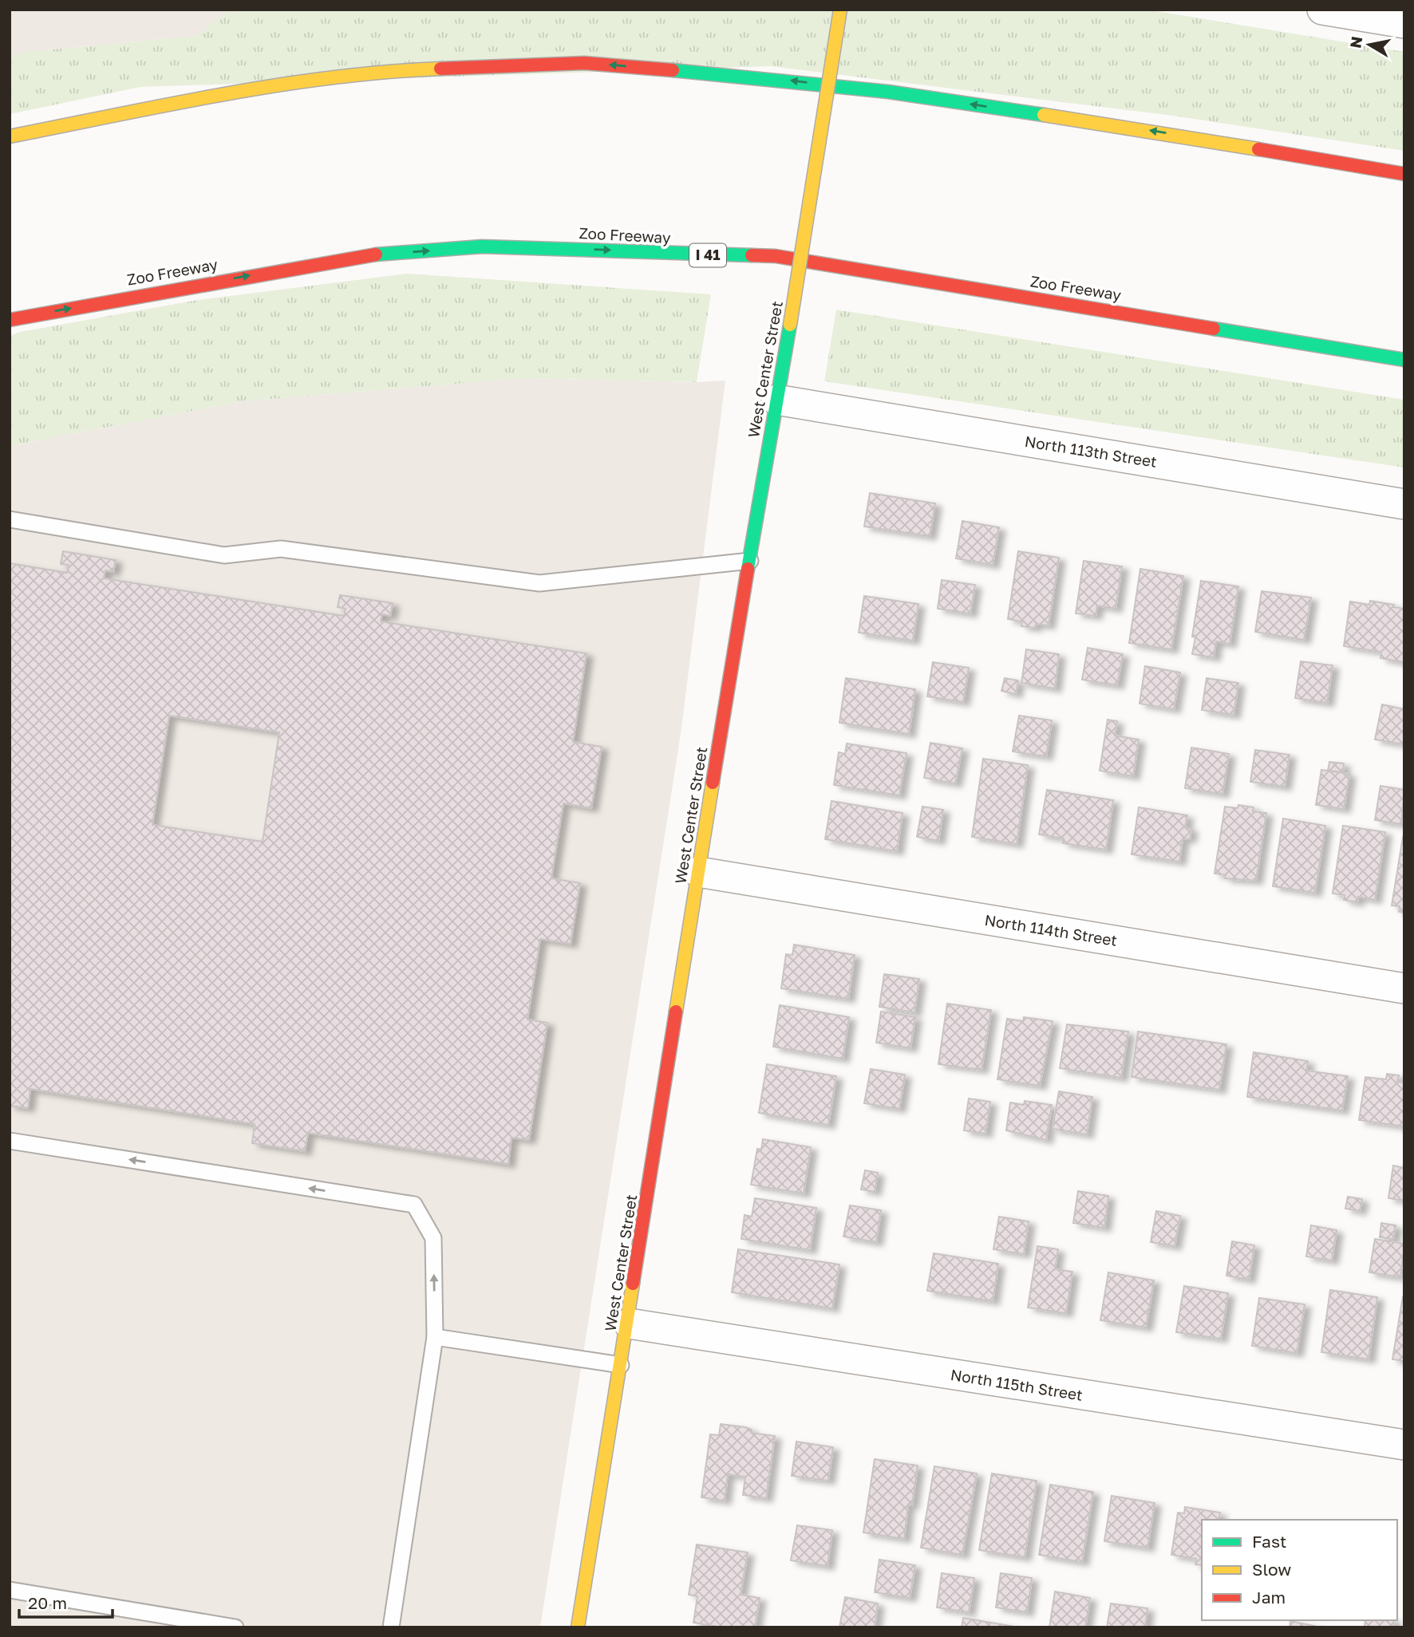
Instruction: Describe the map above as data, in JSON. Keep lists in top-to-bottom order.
{
  "streets": {
    "main road": ["Zoo Freeway", "I 41", "West Center Street"],
    "street": ["North 113th Street", "North 114th Street", "North 115th Street"]
  },
  "crossings": [
    ["West Center Street", "North 113th Street"],
    ["West Center Street", "North 114th Street"],
    ["West Center Street", "North 115th Street"]
  ],
  "one_way": ["Zoo Freeway"],
  "legend": ["Fast", "Slow", "Jam"],
  "scale_bar": "20 m",
  "north": "left"
}
